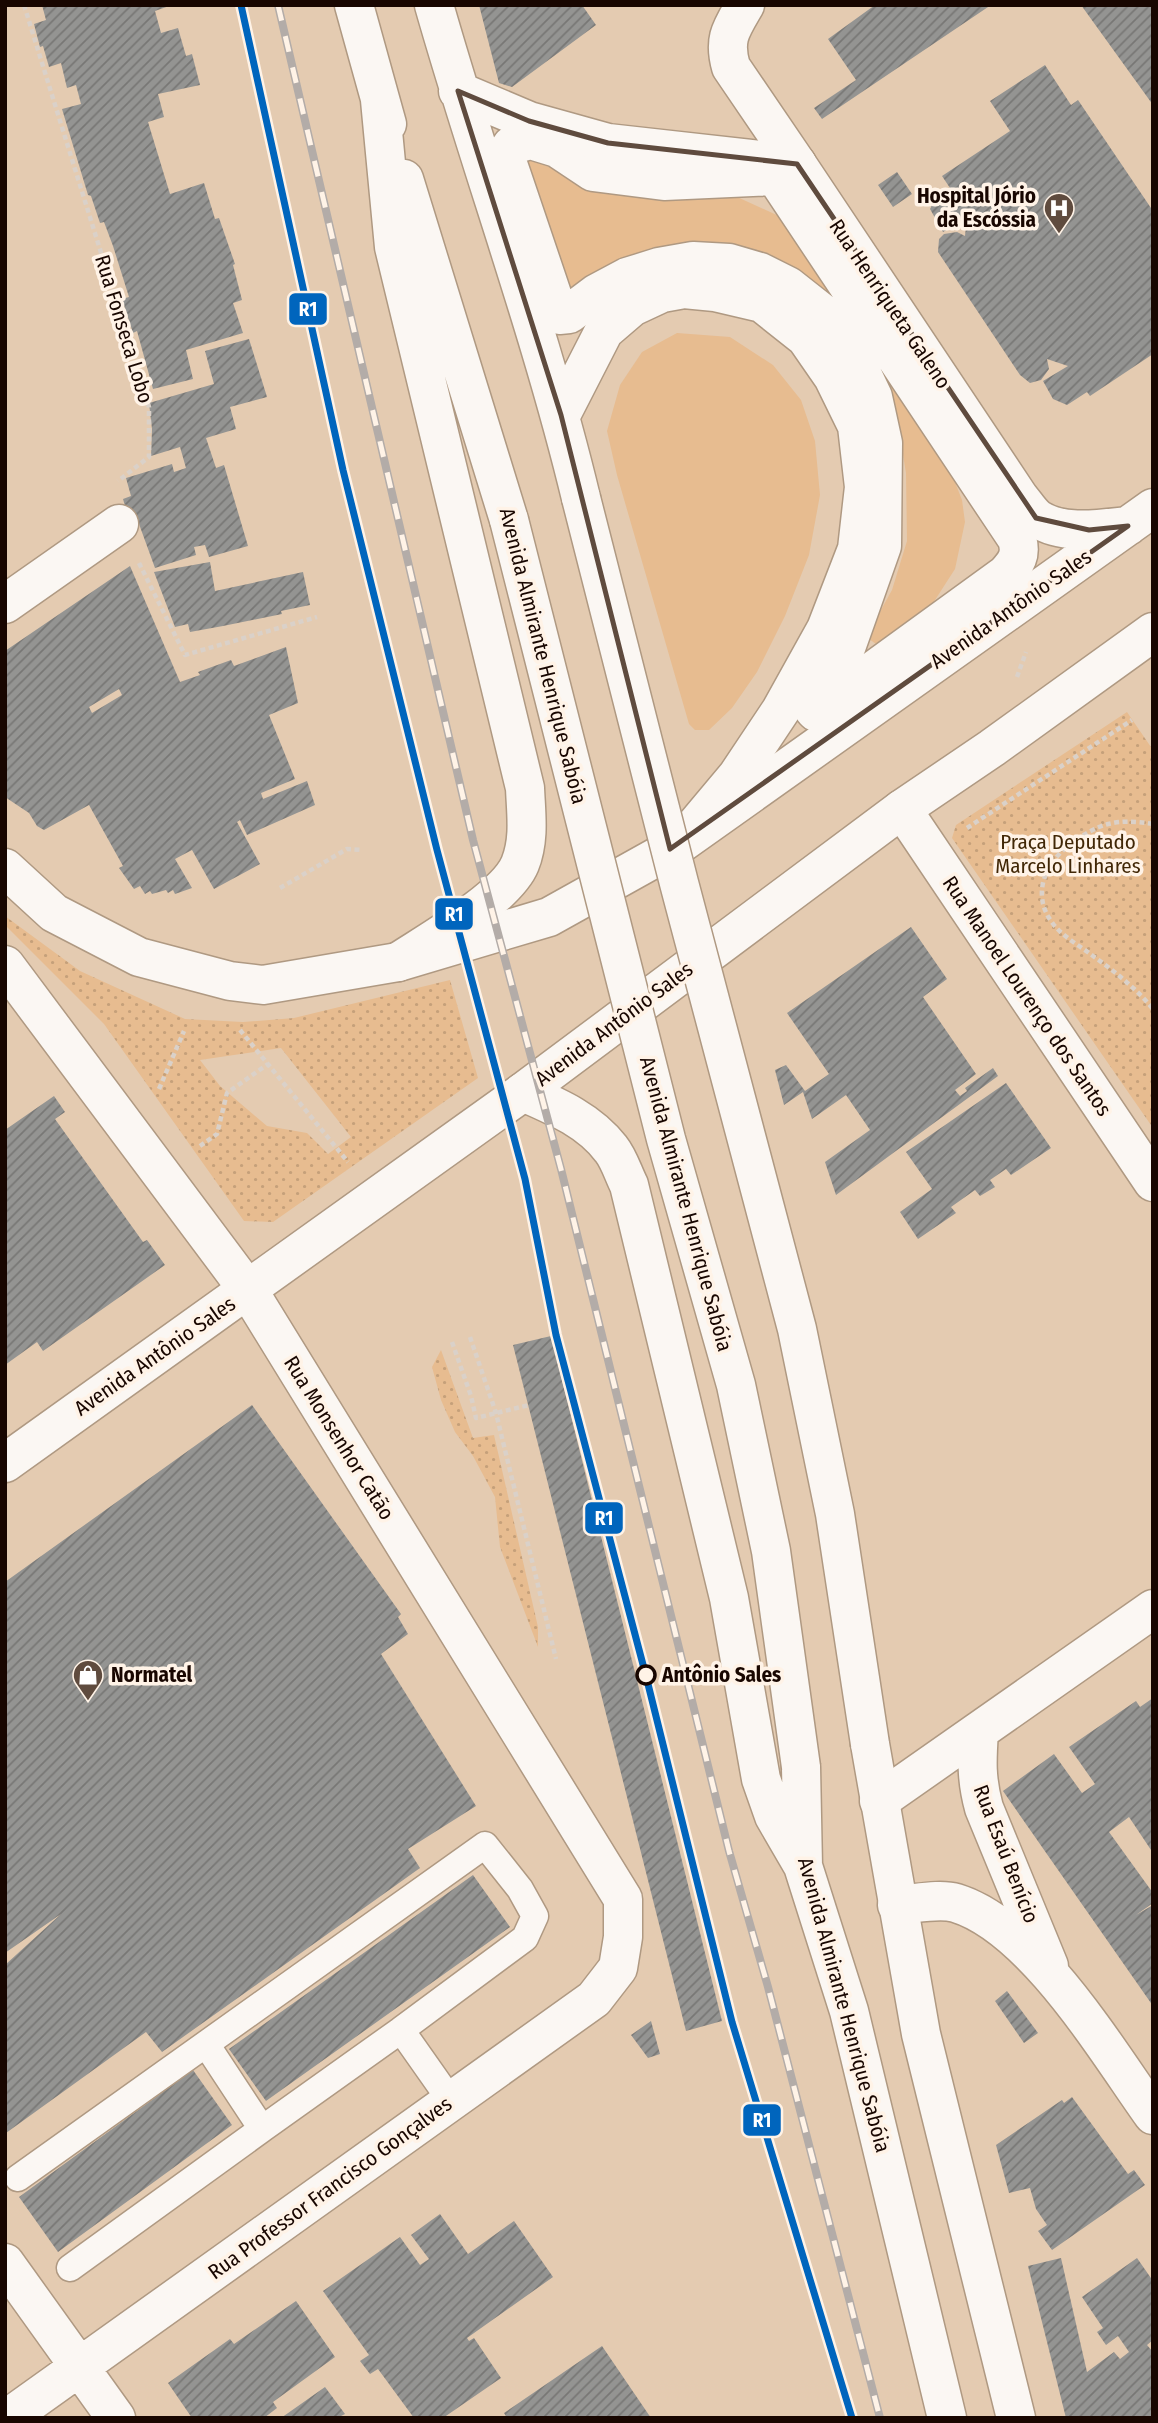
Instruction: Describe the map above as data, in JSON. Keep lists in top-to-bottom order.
{
  "streets": {
    "main road": [
      "Rua Henriqueta Galeno",
      "Avenida Antônio Sales",
      "Avenida Almirante Henrique Sabóia",
      "Rua Manoel Lourenço dos Santos",
      "Rua Monsenhor Catão",
      "Rua Esaú Benício",
      "Rua Professor Francisco Gonçalves"
    ],
    "path": ["Rua Fonseca Lobo"]
  },
  "crossings": [
    ["Rua Henriqueta Galeno", "Avenida Antônio Sales"],
    ["Avenida Antônio Sales", "Rua Manoel Lourenço dos Santos"],
    ["Avenida Antônio Sales", "Rua Monsenhor Catão"],
    ["Rua Monsenhor Catão", "Rua Professor Francisco Gonçalves"]
  ],
  "parks": ["Praça Deputado Marcelo Linhares"],
  "places": {
    "hospital": ["Hospital Jório da Escóssia"],
    "other": ["Antônio Sales"],
    "shop": ["Normatel"]
  },
  "lines": ["transit line R1"]
}
